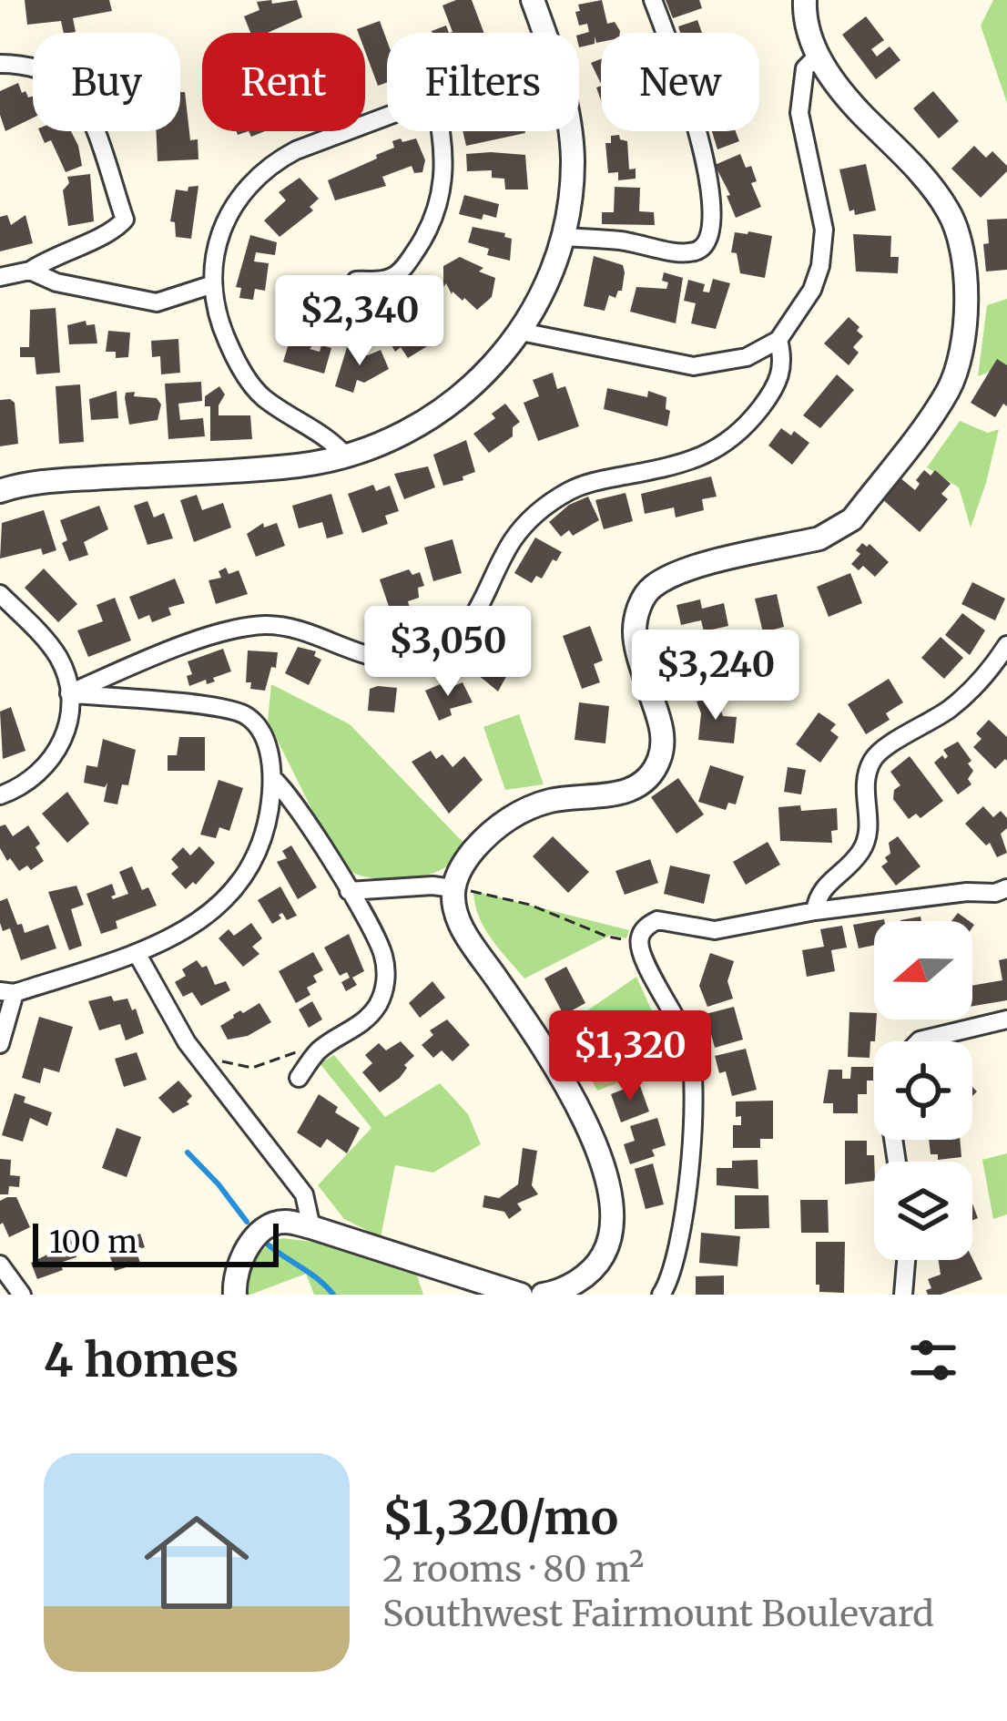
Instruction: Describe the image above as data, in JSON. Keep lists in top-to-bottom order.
{
  "scale_bar": "100 m",
  "north": "left",
  "page": {
    "chip": [
      "Buy",
      "Rent",
      "Filters",
      "New"
    ],
    "price": [
      "$2,340",
      "$3,050",
      "$3,240",
      "$1,320"
    ],
    "scale": "100 m",
    "heading": "4 homes",
    "list": [
      {
        "name": "$1,320/mo",
        "note": "2 rooms · 80 m² · Southwest Fairmount Boulevard"
      }
    ]
  }
}
